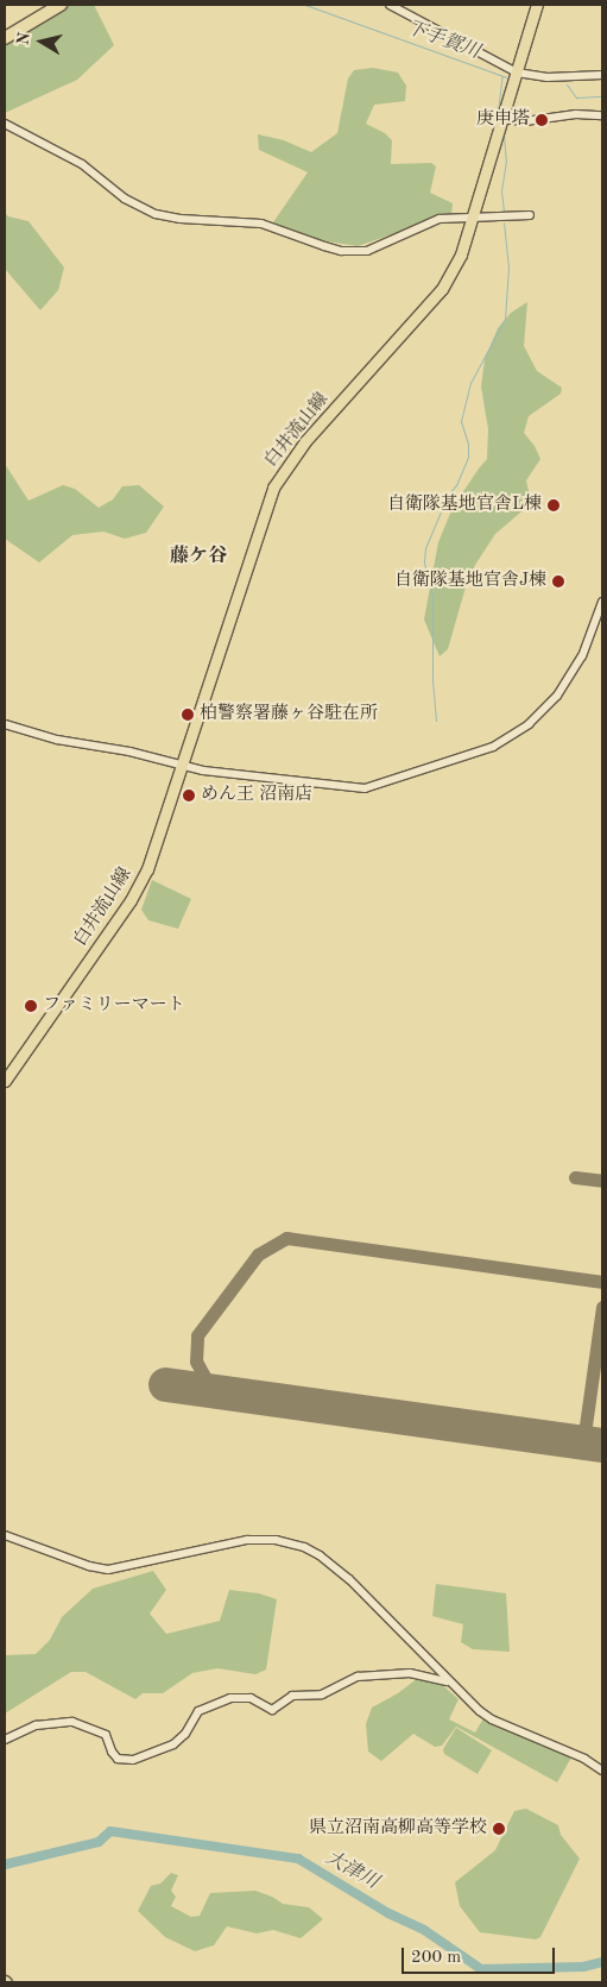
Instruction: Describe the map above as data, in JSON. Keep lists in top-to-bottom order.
{
  "streets": {
    "main road": ["白井流山線"]
  },
  "districts": ["藤ケ谷"],
  "water": ["下手賀川", "大津川"],
  "places": [
    "庚申塔",
    "自衛隊基地官舎L棟",
    "自衛隊基地官舎J棟",
    "柏警察署藤ヶ谷駐在所",
    "めん王 沼南店",
    "ファミリーマート",
    "県立沼南高柳高等学校"
  ],
  "scale_bar": "200 m",
  "north": "left"
}
